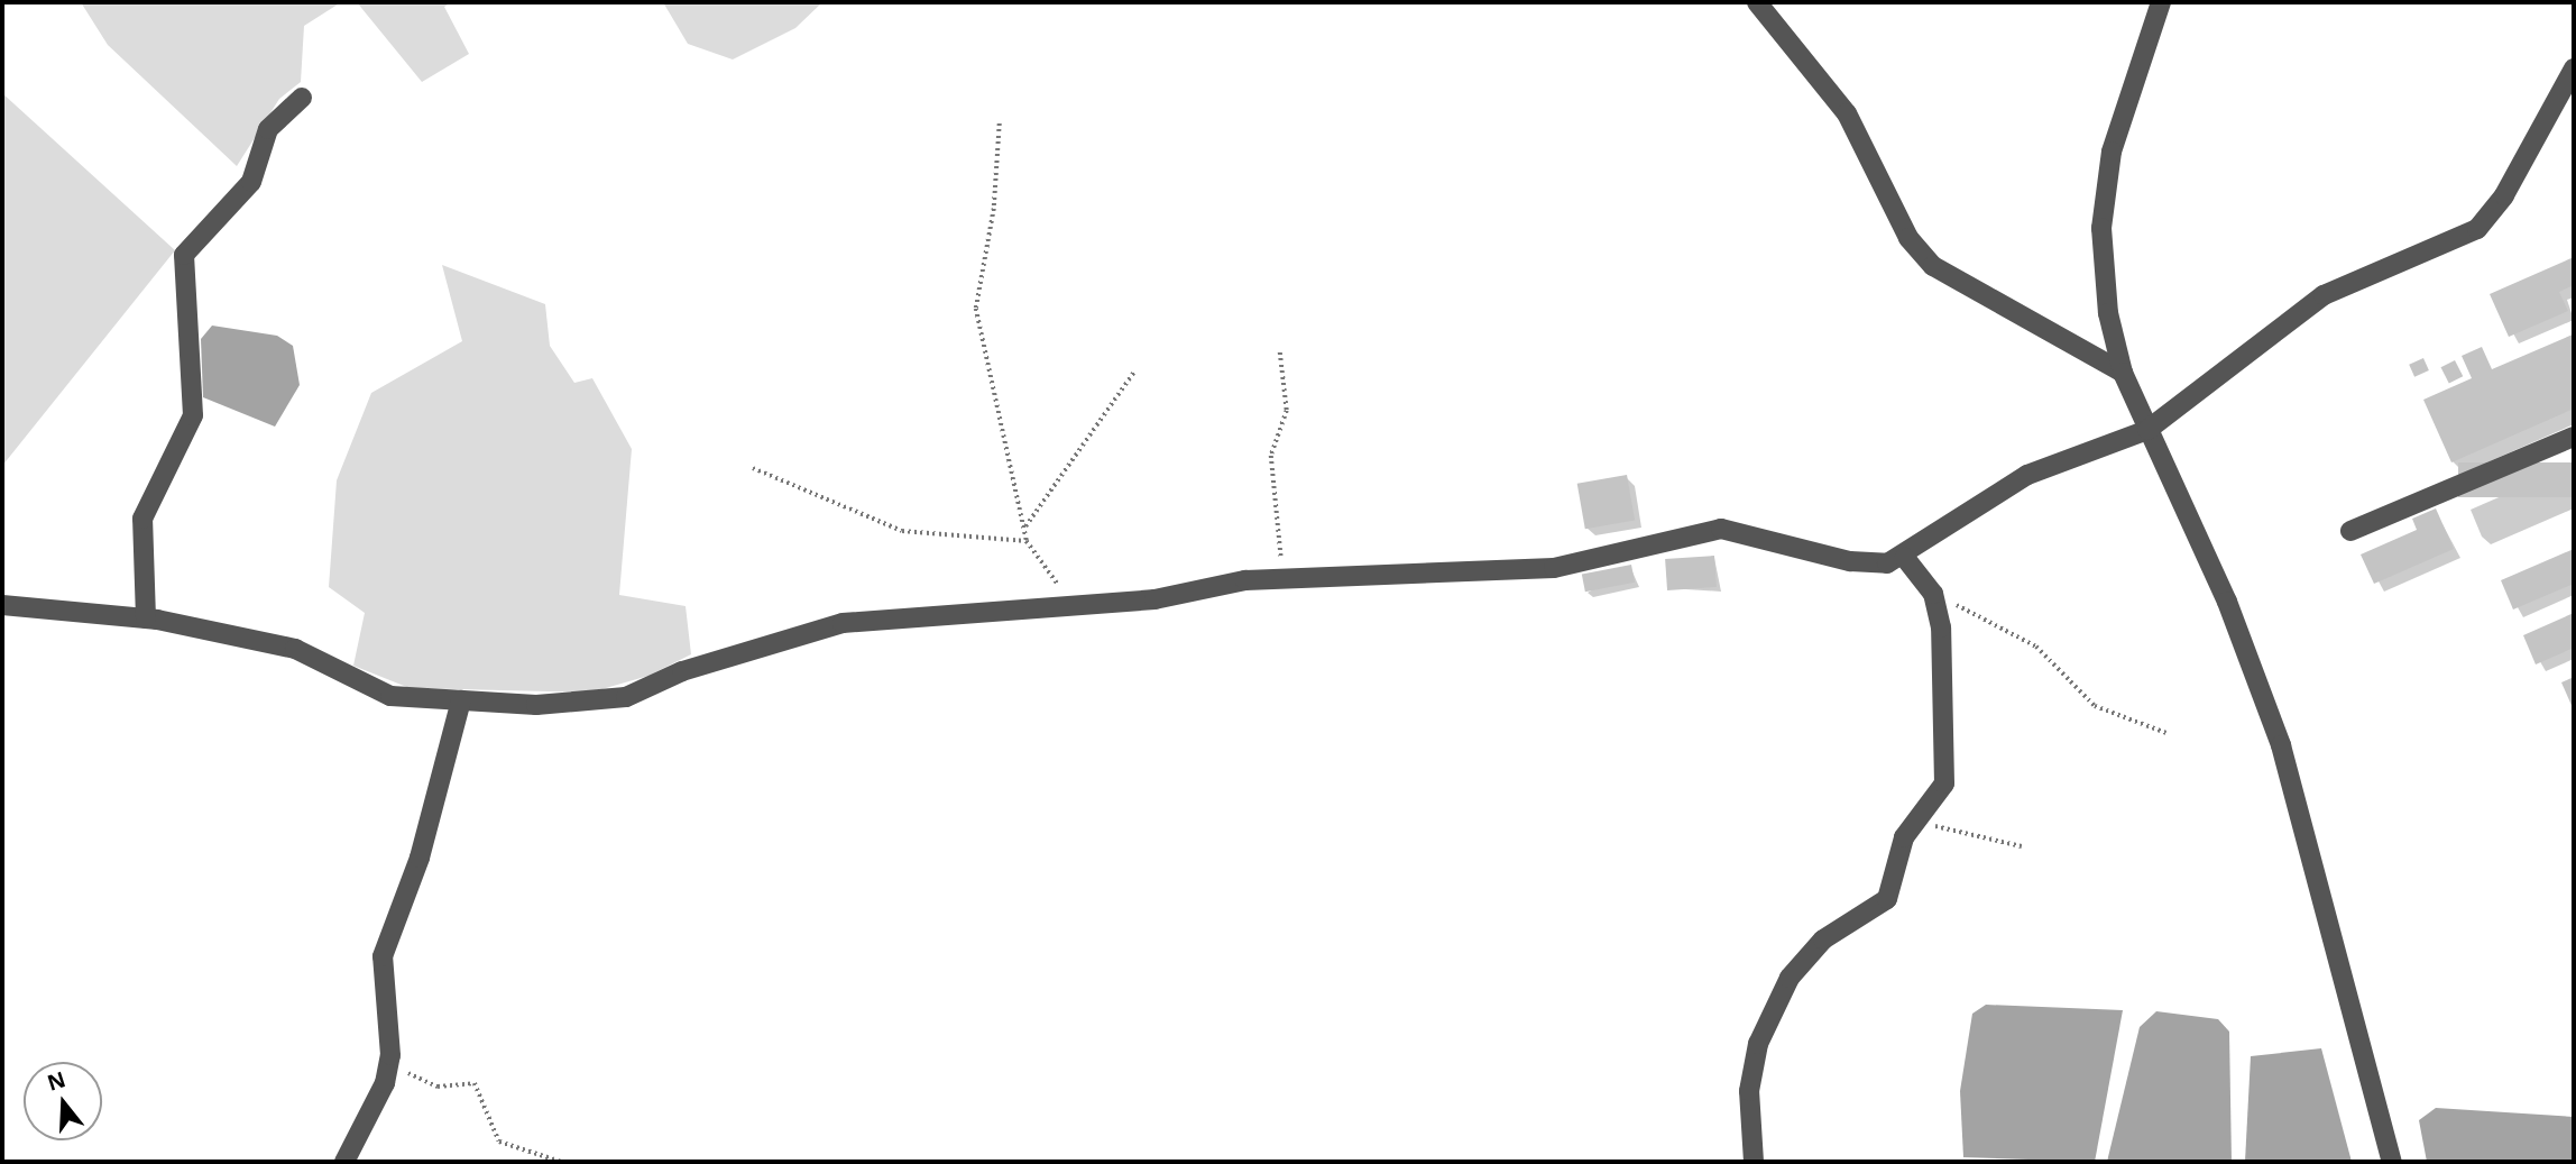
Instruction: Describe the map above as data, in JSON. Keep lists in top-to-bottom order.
{
  "north": "top"
}
